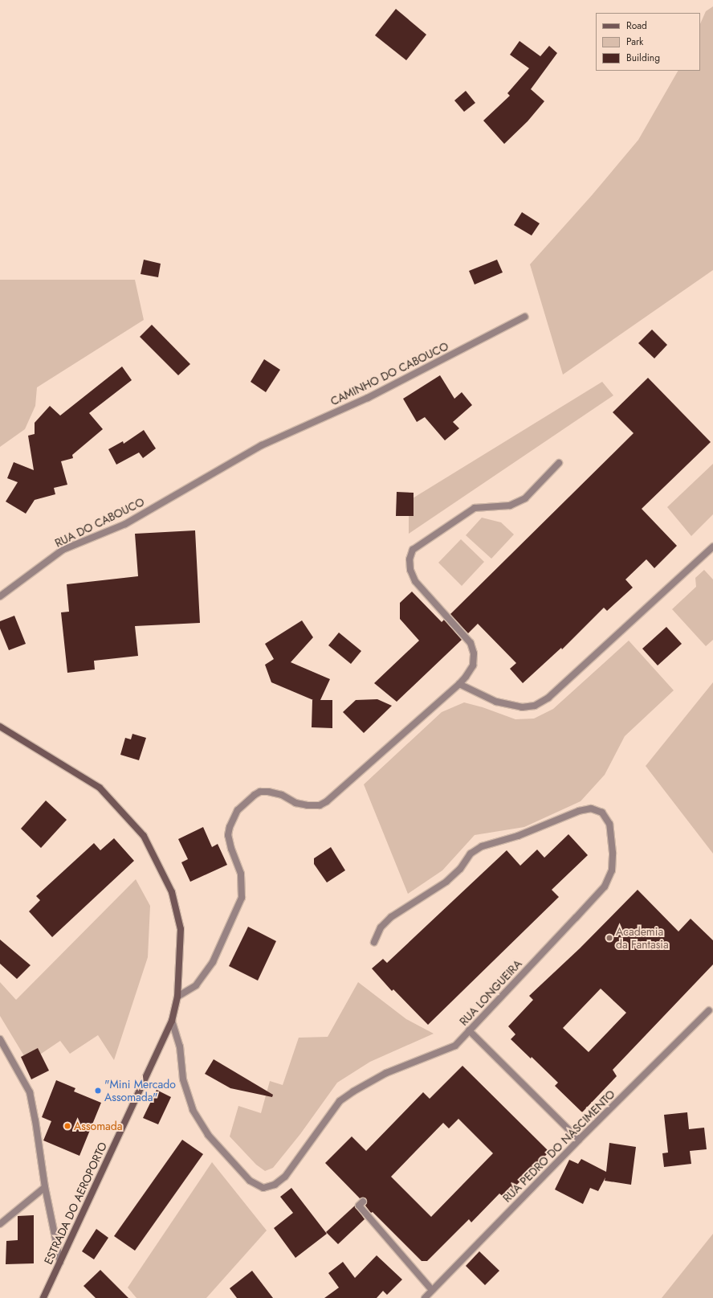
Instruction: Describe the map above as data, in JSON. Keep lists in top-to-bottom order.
{
  "streets": {
    "main road": ["ESTRADA DO AEROPORTO"],
    "street": [
      "CAMINHO DO CABOUCO",
      "RUA DO CABOUCO",
      "RUA LONGUEIRA",
      "RUA PEDRO DO NASCIMENTO"
    ]
  },
  "crossings": [
    ["CAMINHO DO CABOUCO", "RUA DO CABOUCO"],
    ["RUA LONGUEIRA", "ESTRADA DO AEROPORTO"]
  ],
  "places": ["Academia da Fantasia", "\"Mini Mercado Assomada\"", "Assomada"],
  "legend": ["Road", "Park", "Building"]
}
